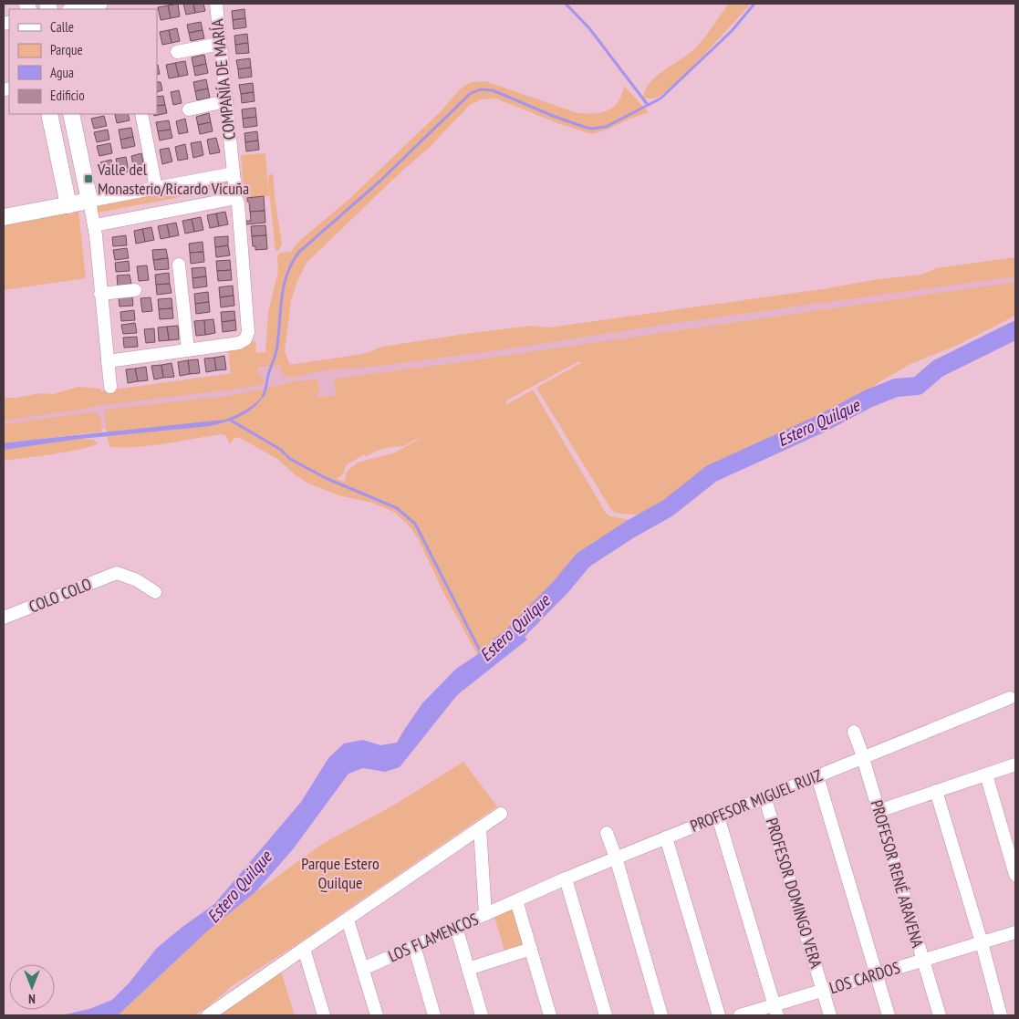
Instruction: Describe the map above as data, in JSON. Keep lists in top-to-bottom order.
{
  "streets": {
    "street": [
      "COMPAÑÍA DE MARÍA",
      "COLO COLO",
      "PROFESOR MIGUEL RUIZ",
      "PROFESOR RENÉ ARAVENA",
      "PROFESOR DOMINGO VERA",
      "LOS FLAMENCOS",
      "LOS CARDOS"
    ]
  },
  "crossings": [
    ["PROFESOR MIGUEL RUIZ", "PROFESOR RENÉ ARAVENA"],
    ["PROFESOR MIGUEL RUIZ", "PROFESOR DOMINGO VERA"],
    ["PROFESOR MIGUEL RUIZ", "LOS FLAMENCOS"],
    ["PROFESOR RENÉ ARAVENA", "LOS CARDOS"],
    ["PROFESOR DOMINGO VERA", "LOS CARDOS"]
  ],
  "water": ["Estero Quilque"],
  "parks": ["Parque Estero Quilque"],
  "places": {
    "transit": ["Valle del Monasterio/Ricardo Vicuña"]
  },
  "legend": [
    "Calle",
    "Parque",
    "Agua",
    "Edificio"
  ],
  "north": "bottom"
}
